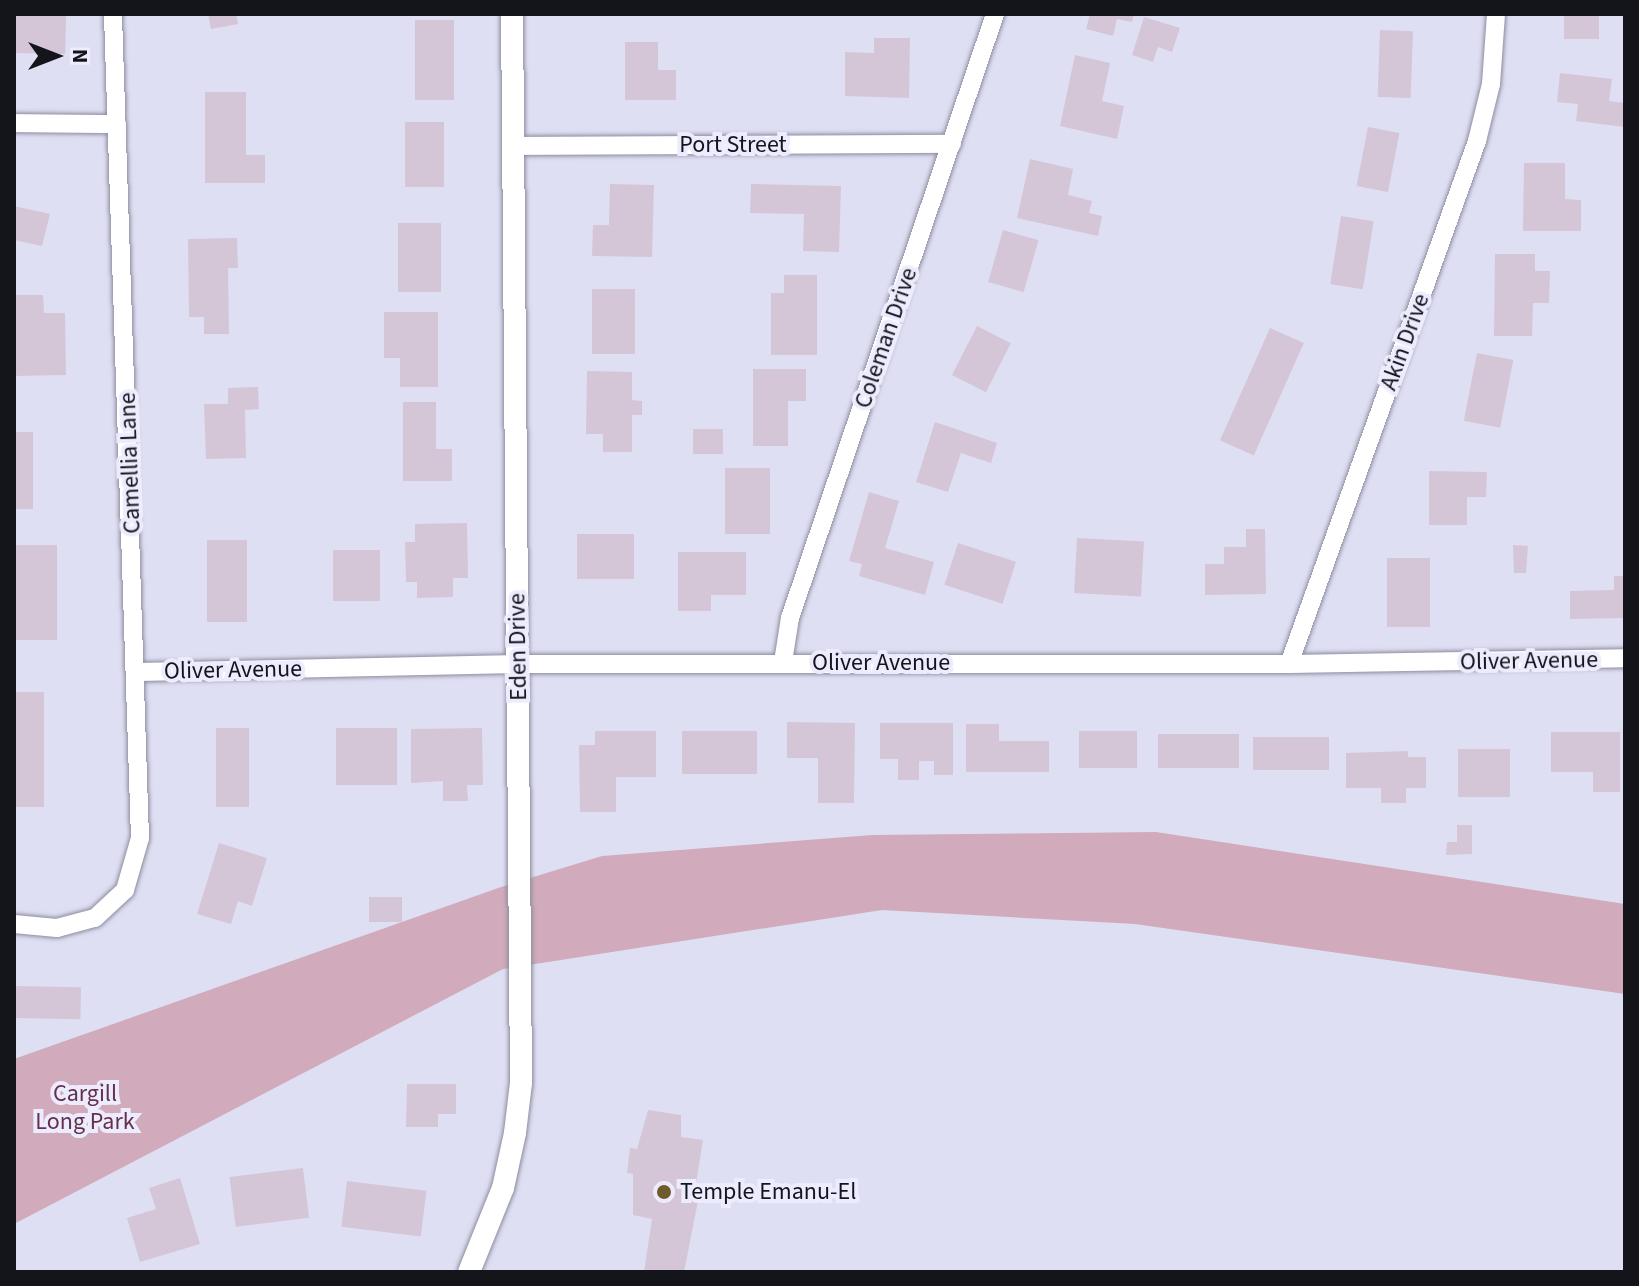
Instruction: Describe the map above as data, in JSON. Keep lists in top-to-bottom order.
{
  "streets": {
    "street": [
      "Port Street",
      "Coleman Drive",
      "Akin Drive",
      "Camellia Lane",
      "Eden Drive",
      "Oliver Avenue"
    ]
  },
  "crossings": [
    ["Port Street", "Coleman Drive"],
    ["Port Street", "Eden Drive"],
    ["Coleman Drive", "Oliver Avenue"],
    ["Akin Drive", "Oliver Avenue"],
    ["Camellia Lane", "Oliver Avenue"],
    ["Eden Drive", "Oliver Avenue"]
  ],
  "parks": ["Cargill Long Park"],
  "places": ["Temple Emanu-El"],
  "north": "right"
}
